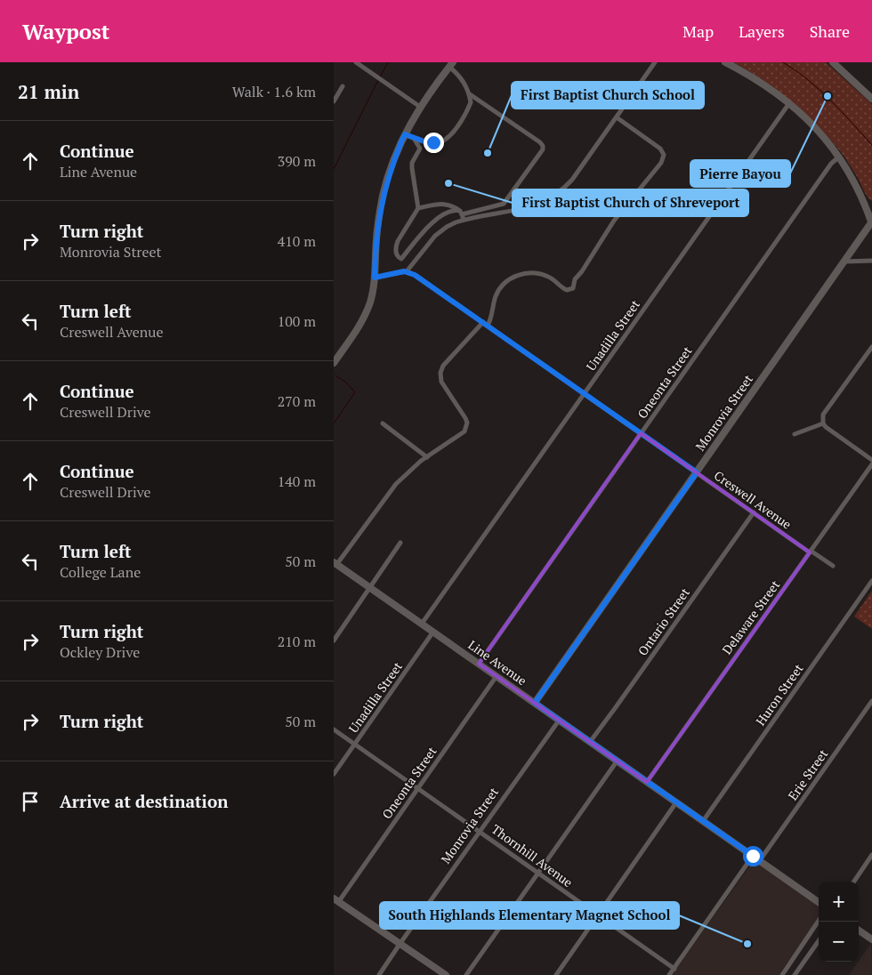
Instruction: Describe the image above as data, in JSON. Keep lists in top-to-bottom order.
{
  "streets": {
    "street": [
      "Unadilla Street",
      "Oneonta Street",
      "Monrovia Street",
      "Creswell Avenue",
      "Delaware Street",
      "Ontario Street",
      "Line Avenue",
      "Huron Street",
      "Erie Street",
      "Thornhill Avenue"
    ]
  },
  "crossings": [
    ["Unadilla Street", "Creswell Avenue"],
    ["Unadilla Street", "Line Avenue"],
    ["Unadilla Street", "Thornhill Avenue"],
    ["Oneonta Street", "Creswell Avenue"],
    ["Oneonta Street", "Line Avenue"],
    ["Oneonta Street", "Thornhill Avenue"],
    ["Monrovia Street", "Creswell Avenue"],
    ["Monrovia Street", "Line Avenue"],
    ["Monrovia Street", "Thornhill Avenue"],
    ["Creswell Avenue", "Delaware Street"],
    ["Creswell Avenue", "Ontario Street"],
    ["Delaware Street", "Line Avenue"],
    ["Ontario Street", "Line Avenue"],
    ["Line Avenue", "Huron Street"],
    ["Line Avenue", "Erie Street"]
  ],
  "places": [
    "Pierre Bayou",
    "First Baptist Church School",
    "First Baptist Church of Shreveport",
    "South Highlands Elementary Magnet School"
  ],
  "page": {
    "header": "Waypost",
    "nav": ["Map", "Layers", "Share"],
    "heading": ["21 min", "Walk · 1.6 km"],
    "list": [
      ["Continue", "Line Avenue", "390 m"],
      ["Turn right", "Monrovia Street", "410 m"],
      ["Turn left", "Creswell Avenue", "100 m"],
      ["Continue", "Creswell Drive", "270 m"],
      ["Continue", "Creswell Drive", "140 m"],
      ["Turn left", "College Lane", "50 m"],
      ["Turn right", "Ockley Drive", "210 m"],
      ["Turn right", "50 m"],
      "Arrive at destination"
    ],
    "map_buttons": ["+", "−"]
  }
}
